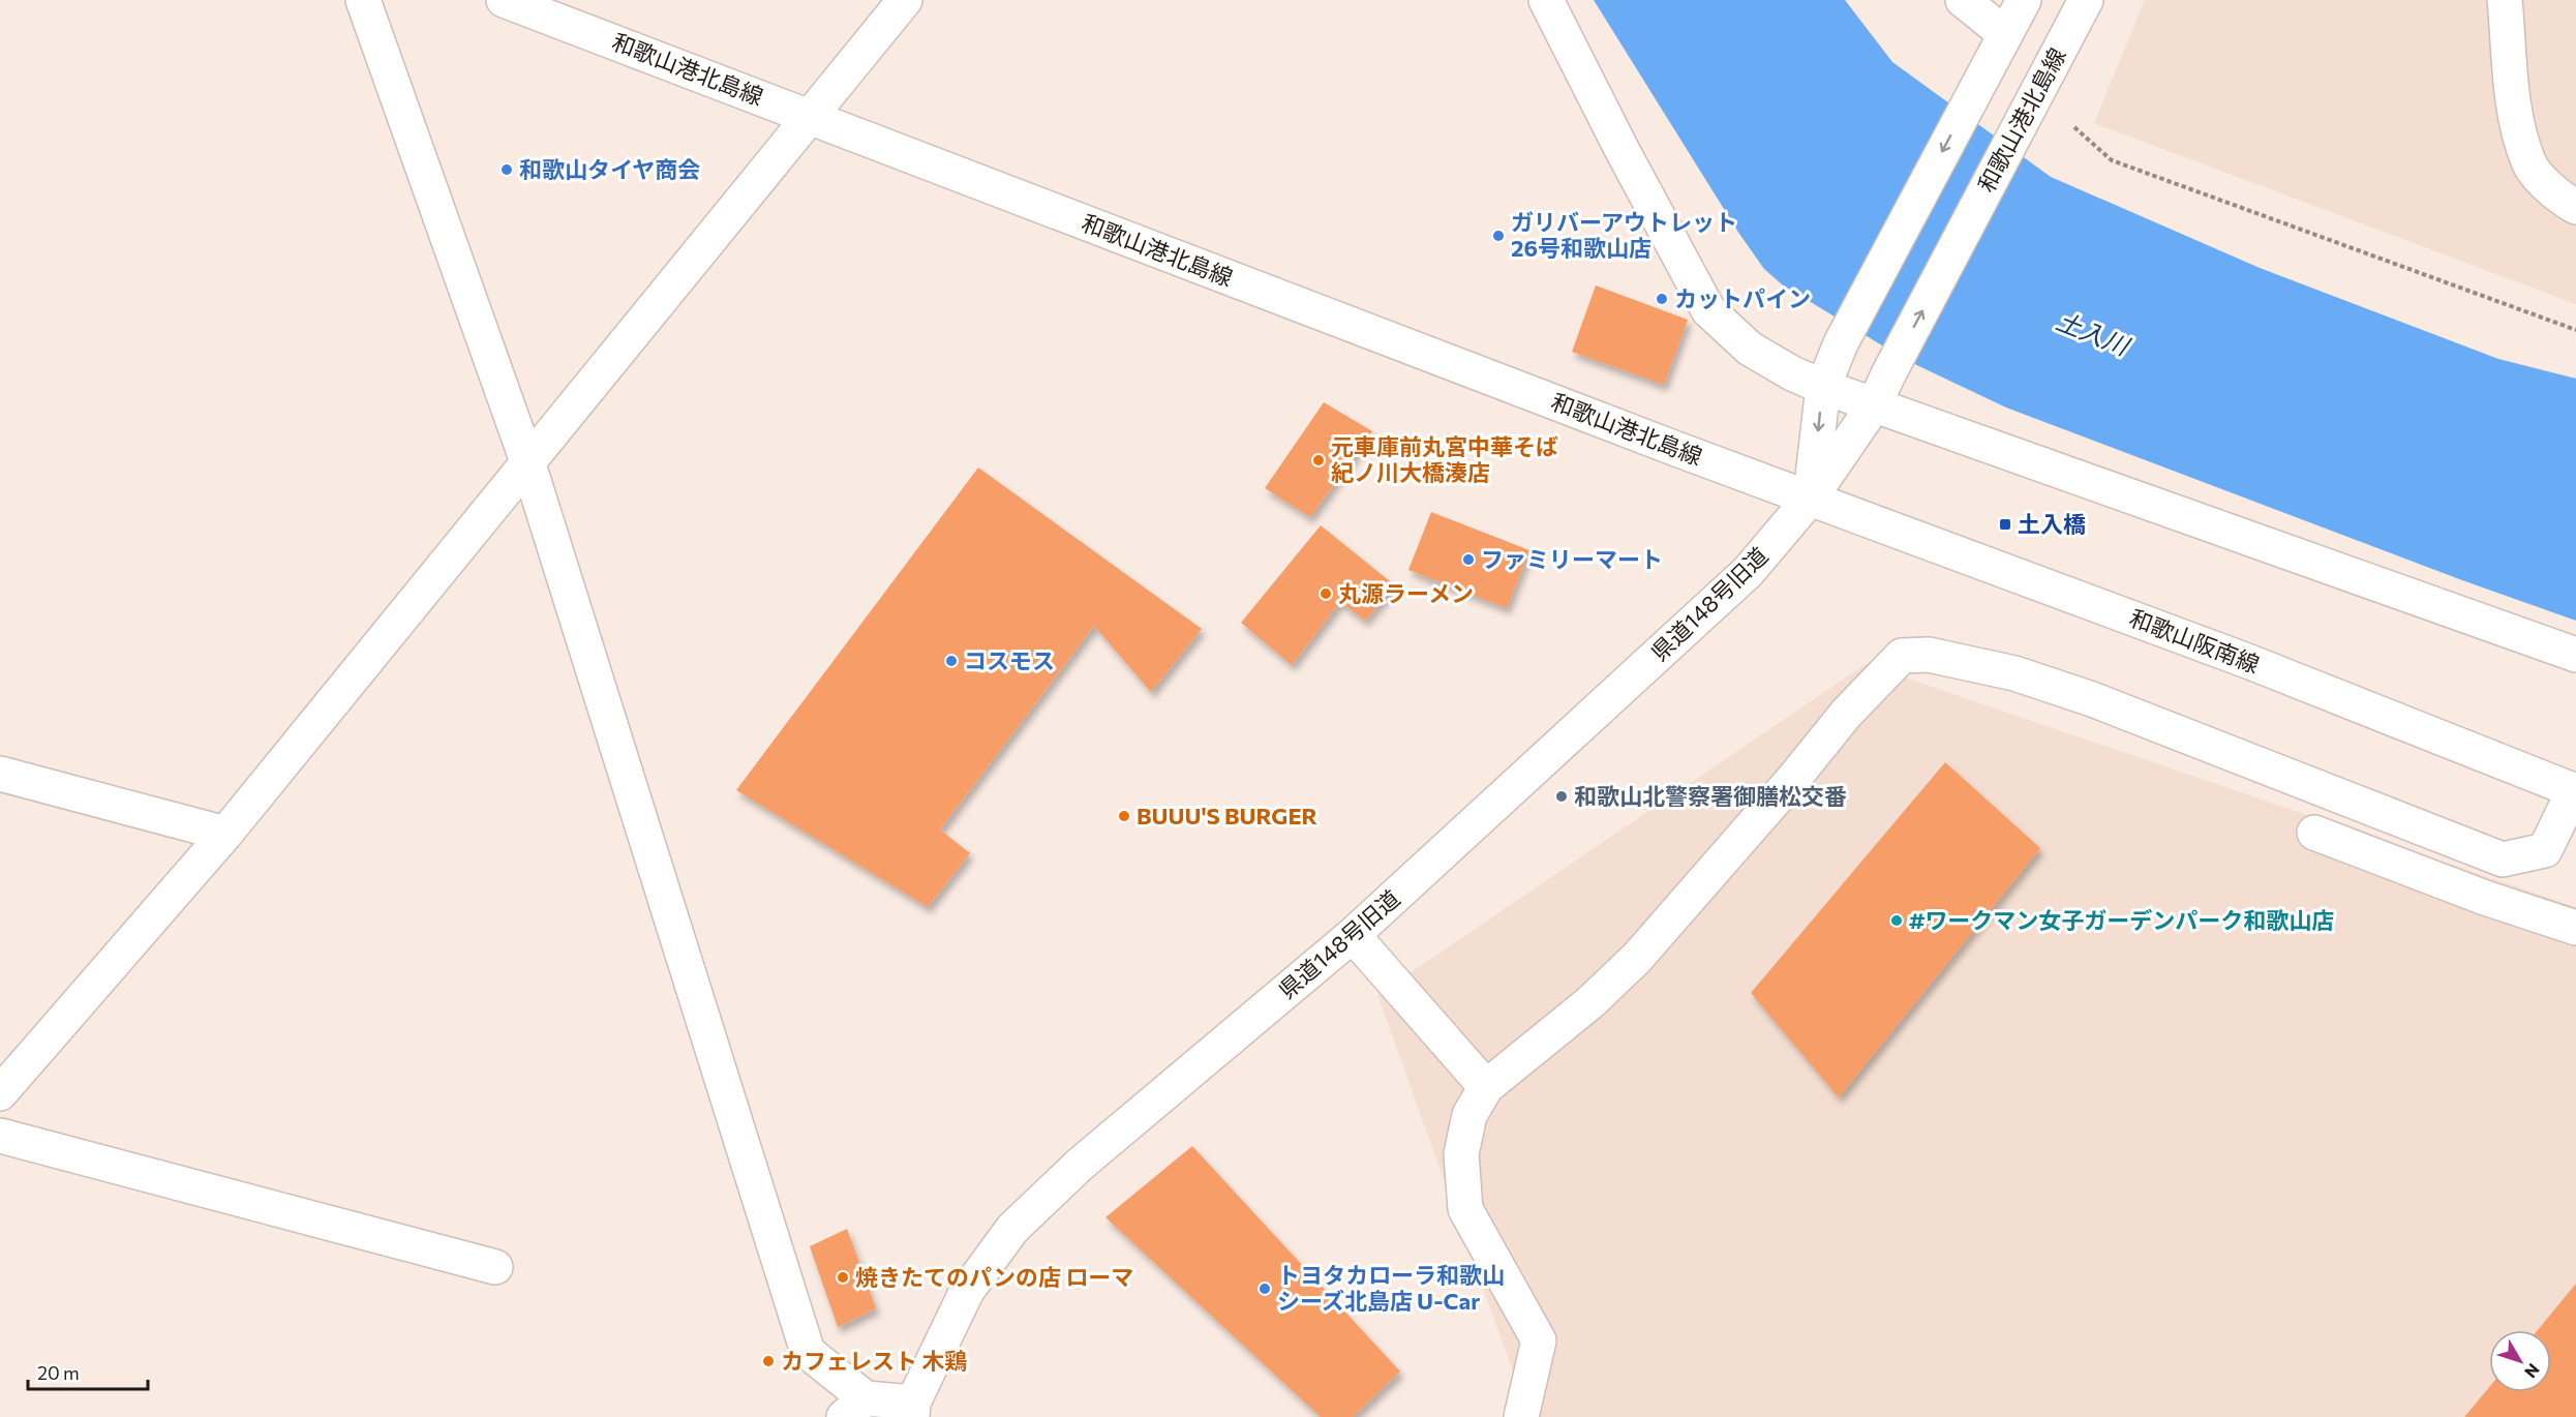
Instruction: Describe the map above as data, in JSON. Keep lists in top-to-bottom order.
{
  "streets": {
    "street": ["和歌山港北島線", "県道148号旧道", "和歌山阪南線"]
  },
  "crossings": [
    ["和歌山港北島線", "県道148号旧道"],
    ["和歌山港北島線", "和歌山阪南線"],
    ["県道148号旧道", "和歌山阪南線"]
  ],
  "water": ["土入川"],
  "places": {
    "other": [
      "和歌山タイヤ商会",
      "ガリバーアウトレット 26号和歌山店",
      "カットパイン",
      "元車庫前丸宮中華そば 紀ノ川大橋湊店",
      "ファミリーマート",
      "丸源ラーメン",
      "コスモス",
      "和歌山北警察署御膳松交番",
      "BUUU'S BURGER",
      "#ワークマン女子ガーデンパーク和歌山店",
      "焼きたてのパンの店 ローマ",
      "トヨタカローラ和歌山 シーズ北島店 U-Car",
      "カフェレスト 木鶏"
    ],
    "transit": ["土入橋"]
  },
  "scale_bar": "20 m",
  "north": "bottom right"
}
